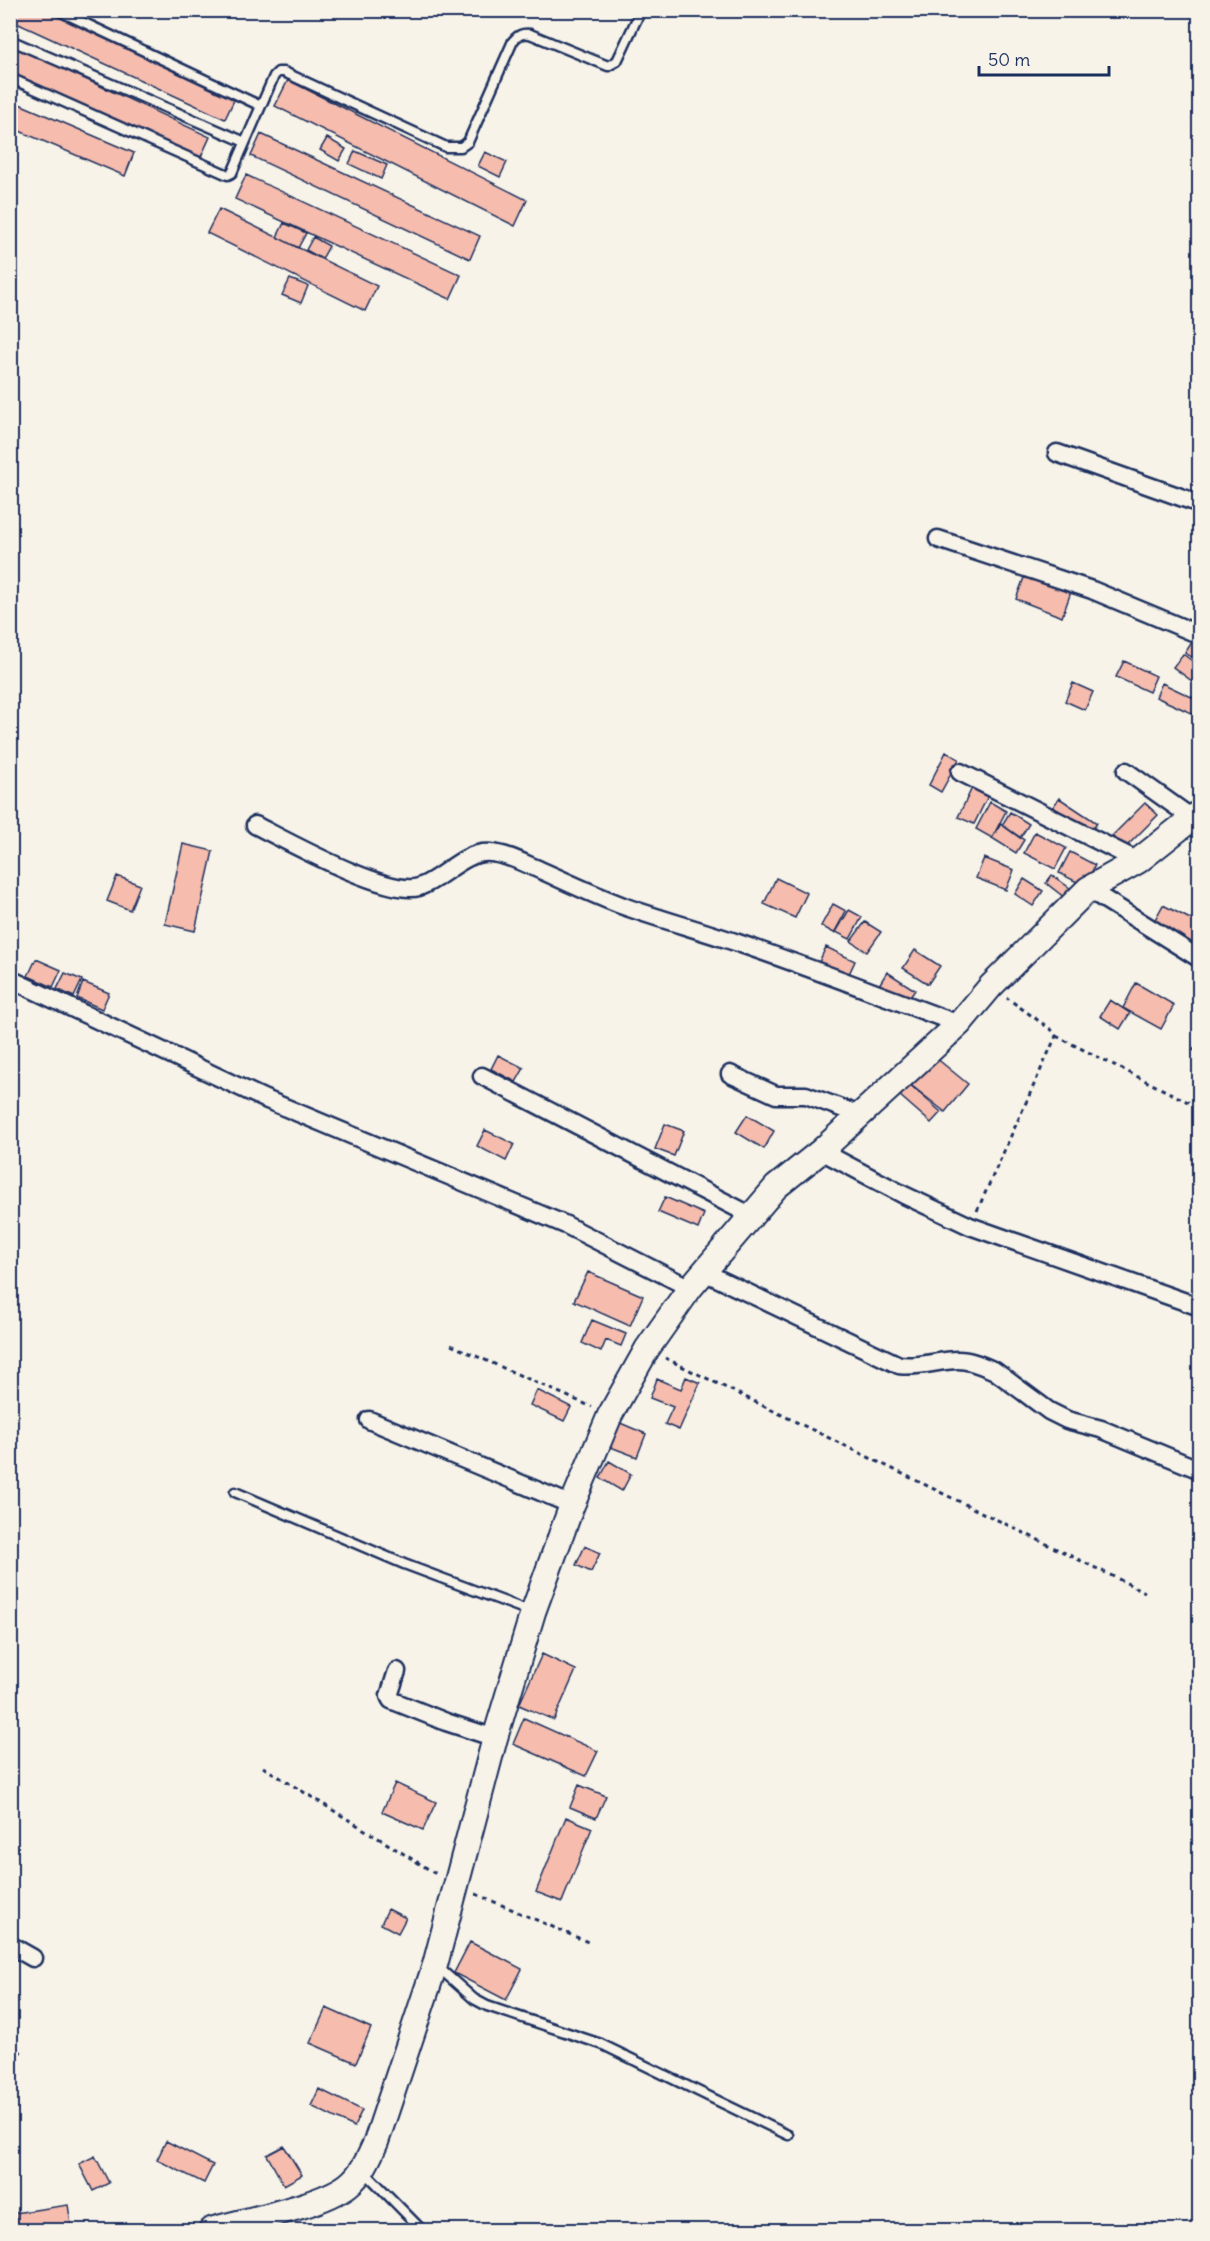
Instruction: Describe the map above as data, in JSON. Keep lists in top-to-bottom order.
{
  "scale_bar": "50 m"
}
